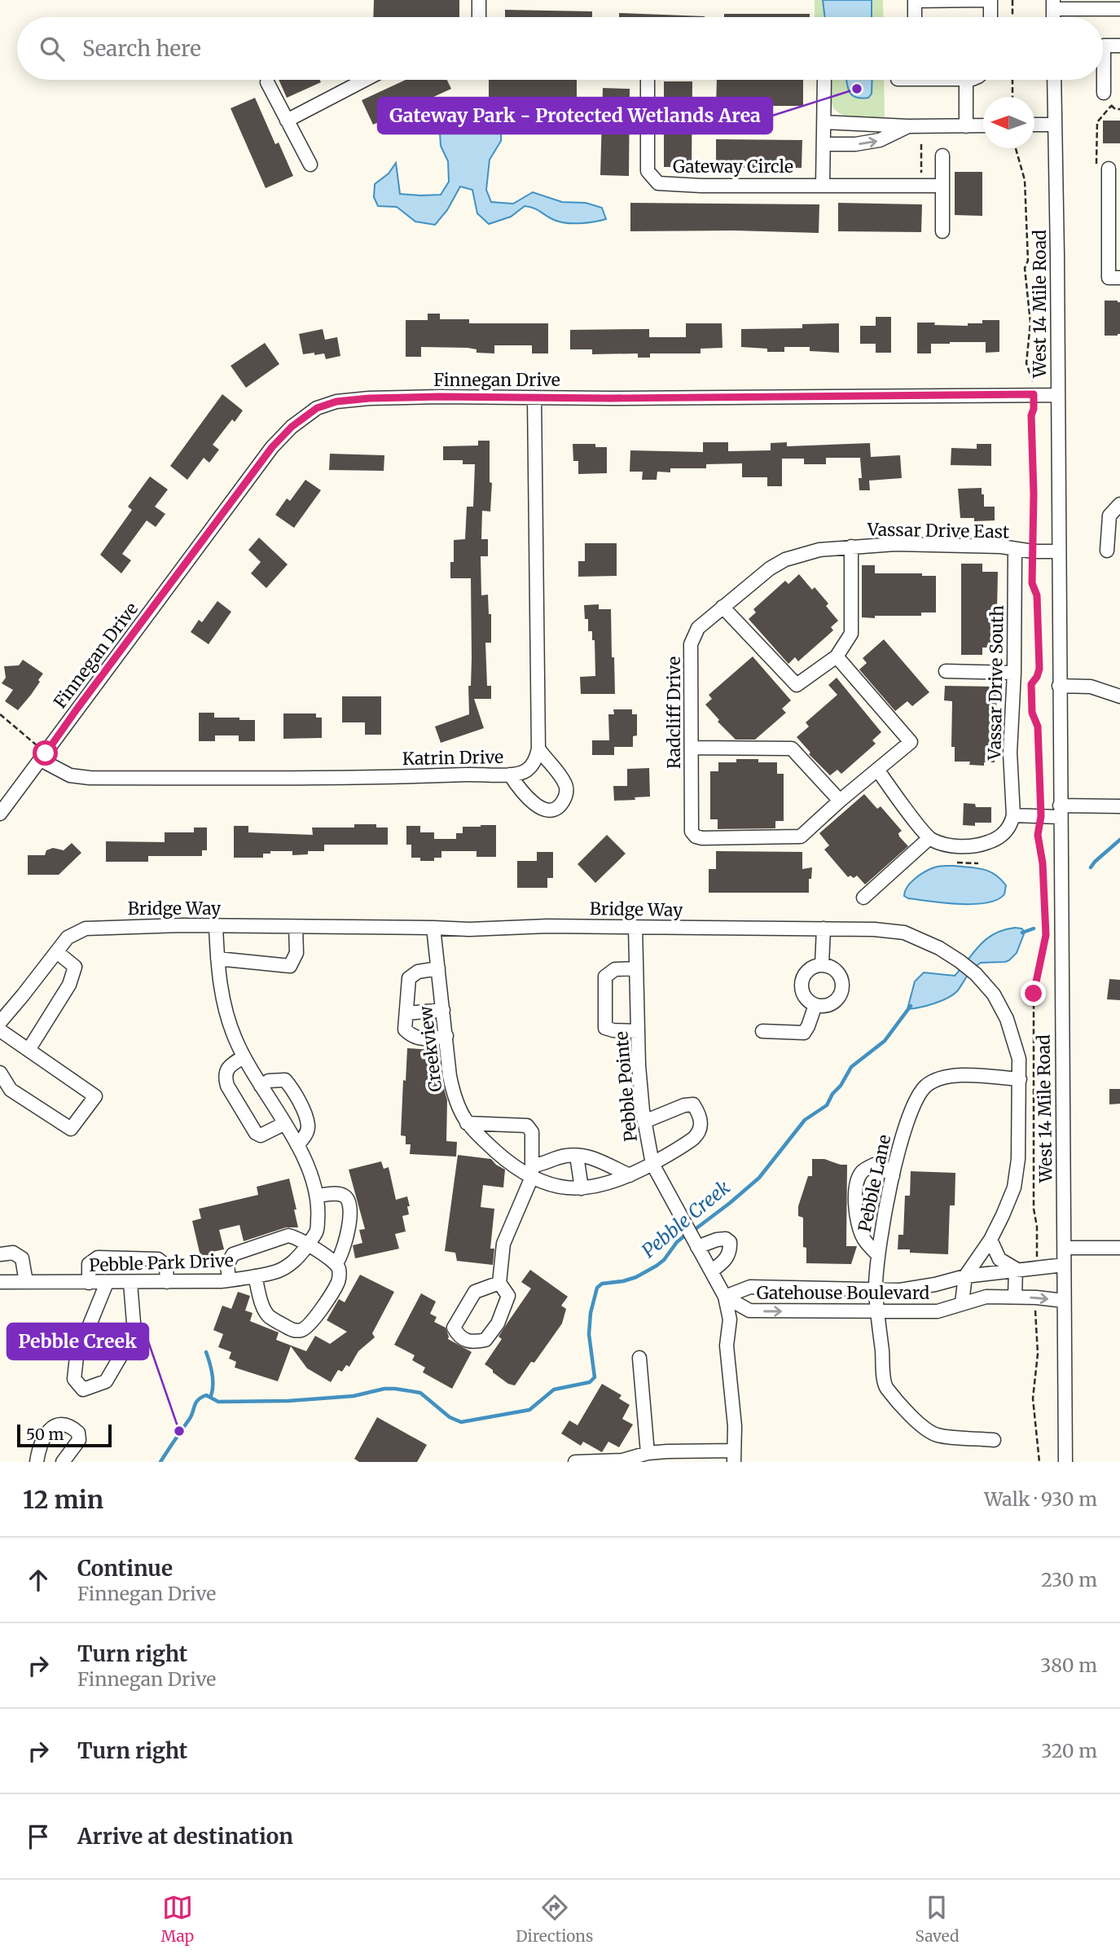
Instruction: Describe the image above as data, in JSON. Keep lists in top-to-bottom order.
{
  "streets": {
    "street": [
      "Gateway Circle",
      "West 14 Mile Road",
      "Finnegan Drive",
      "Vassar Drive East",
      "Vassar Drive South",
      "Radcliff Drive",
      "Katrin Drive",
      "Bridge Way",
      "Creekview",
      "Pebble Pointe",
      "Pebble Lane",
      "Pebble Park Drive",
      "Gatehouse Boulevard"
    ]
  },
  "crossings": [
    ["West 14 Mile Road", "Finnegan Drive"],
    ["West 14 Mile Road", "Vassar Drive East"],
    ["West 14 Mile Road", "Gatehouse Boulevard"],
    ["Finnegan Drive", "Katrin Drive"],
    ["Vassar Drive East", "Vassar Drive South"],
    ["Vassar Drive East", "Radcliff Drive"],
    ["Bridge Way", "Creekview"],
    ["Bridge Way", "Pebble Pointe"],
    ["Bridge Way", "Pebble Lane"],
    ["Bridge Way", "Pebble Park Drive"],
    ["Bridge Way", "Gatehouse Boulevard"],
    ["Creekview", "Pebble Pointe"],
    ["Pebble Pointe", "Gatehouse Boulevard"],
    ["Pebble Lane", "Gatehouse Boulevard"]
  ],
  "water": ["Pebble Creek"],
  "places": ["Gateway Park - Protected Wetlands Area", "Pebble Creek"],
  "scale_bar": "50 m",
  "north": "left",
  "page": {
    "search": "Search here",
    "scale": "50 m",
    "heading": ["12 min", "Walk · 930 m"],
    "list": [
      ["Continue", "Finnegan Drive", "230 m"],
      ["Turn right", "Finnegan Drive", "380 m"],
      ["Turn right", "320 m"],
      "Arrive at destination"
    ],
    "nav": ["Map", "Directions", "Saved"]
  }
}
